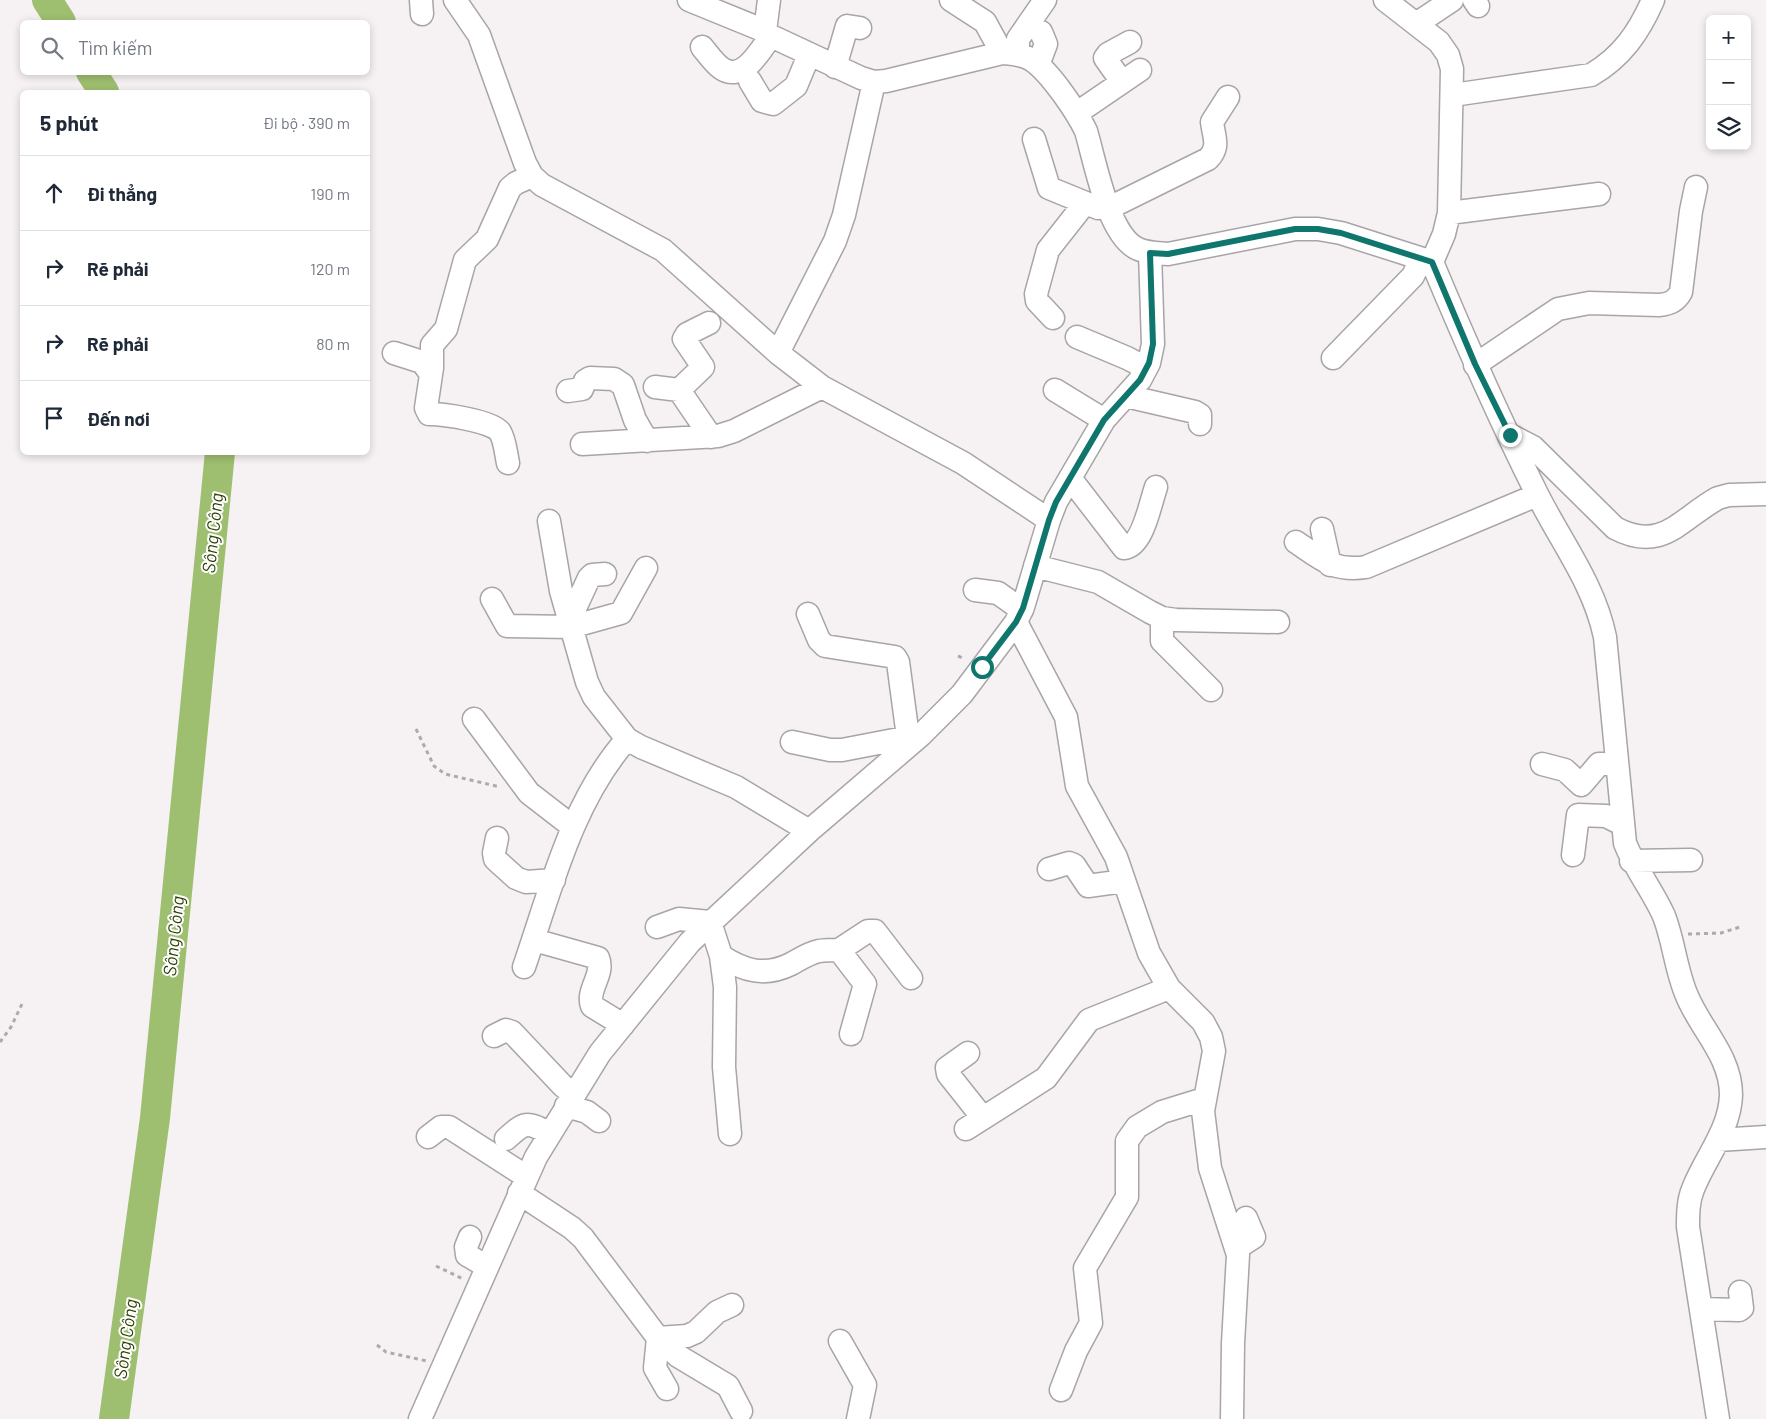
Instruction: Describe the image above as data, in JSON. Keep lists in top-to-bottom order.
{
  "water": ["Sông Công"],
  "page": {
    "map_buttons": ["+", "−"],
    "search": "Tìm kiếm",
    "heading": ["5 phút", "Đi bộ · 390 m"],
    "list": [
      ["Đi thẳng", "190 m"],
      ["Rẽ phải", "120 m"],
      ["Rẽ phải", "80 m"],
      "Đến nơi"
    ]
  }
}
